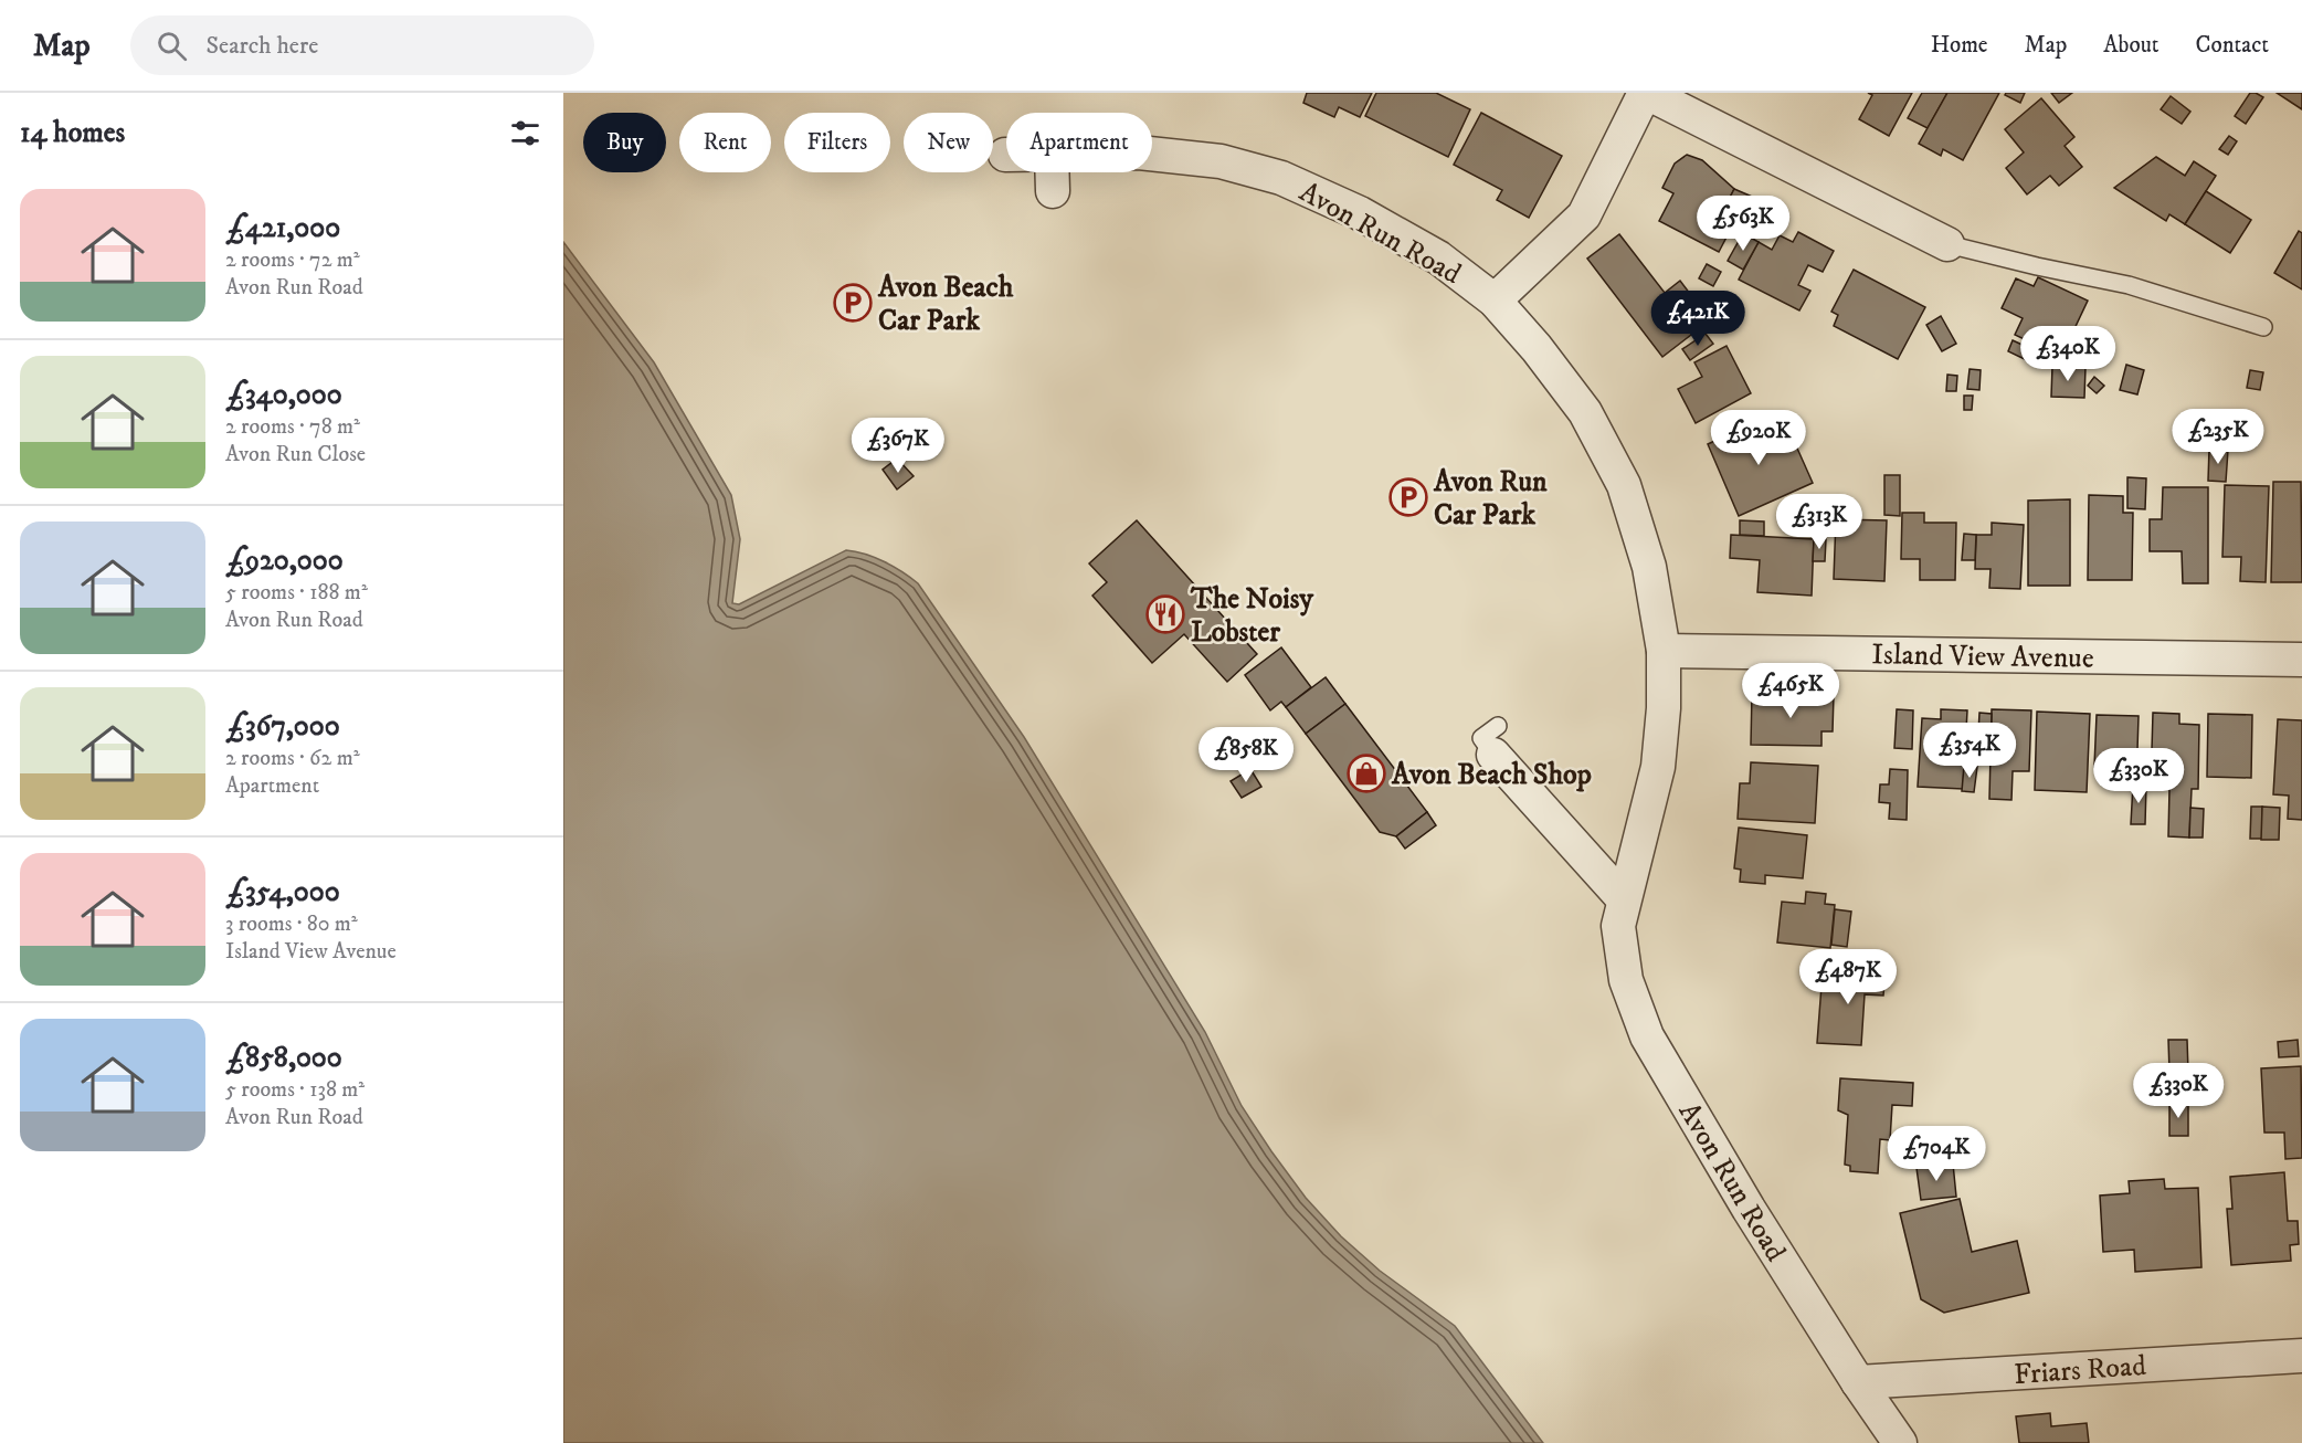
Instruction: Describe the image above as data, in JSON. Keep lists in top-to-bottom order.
{
  "streets": {
    "street": ["Avon Run Road", "Island View Avenue", "Friars Road"]
  },
  "crossings": [
    ["Avon Run Road", "Island View Avenue"],
    ["Avon Run Road", "Friars Road"]
  ],
  "places": {
    "parking": ["Avon Beach Car Park", "Avon Run Car Park"],
    "restaurant": ["The Noisy Lobster"],
    "shop": ["Avon Beach Shop"]
  },
  "page": {
    "header": "Map",
    "search": "Search here",
    "nav": [
      "Home",
      "Map",
      "About",
      "Contact"
    ],
    "heading": "14 homes",
    "chip": [
      "Buy",
      "Rent",
      "Filters",
      "New",
      "Apartment"
    ],
    "list": [
      {
        "name": "£421,000",
        "note": "2 rooms · 72 m² · Avon Run Road"
      },
      {
        "name": "£340,000",
        "note": "2 rooms · 78 m² · Avon Run Close"
      },
      {
        "name": "£920,000",
        "note": "5 rooms · 188 m² · Avon Run Road"
      },
      {
        "name": "£367,000",
        "note": "2 rooms · 62 m² · Apartment"
      },
      {
        "name": "£354,000",
        "note": "3 rooms · 80 m² · Island View Avenue"
      },
      {
        "name": "£858,000",
        "note": "5 rooms · 138 m² · Avon Run Road"
      }
    ],
    "price": [
      "£563K",
      "£421K",
      "£340K",
      "£235K",
      "£920K",
      "£367K",
      "£313K",
      "£465K",
      "£354K",
      "£858K",
      "£330K",
      "£487K",
      "£330K",
      "£704K"
    ]
  }
}
